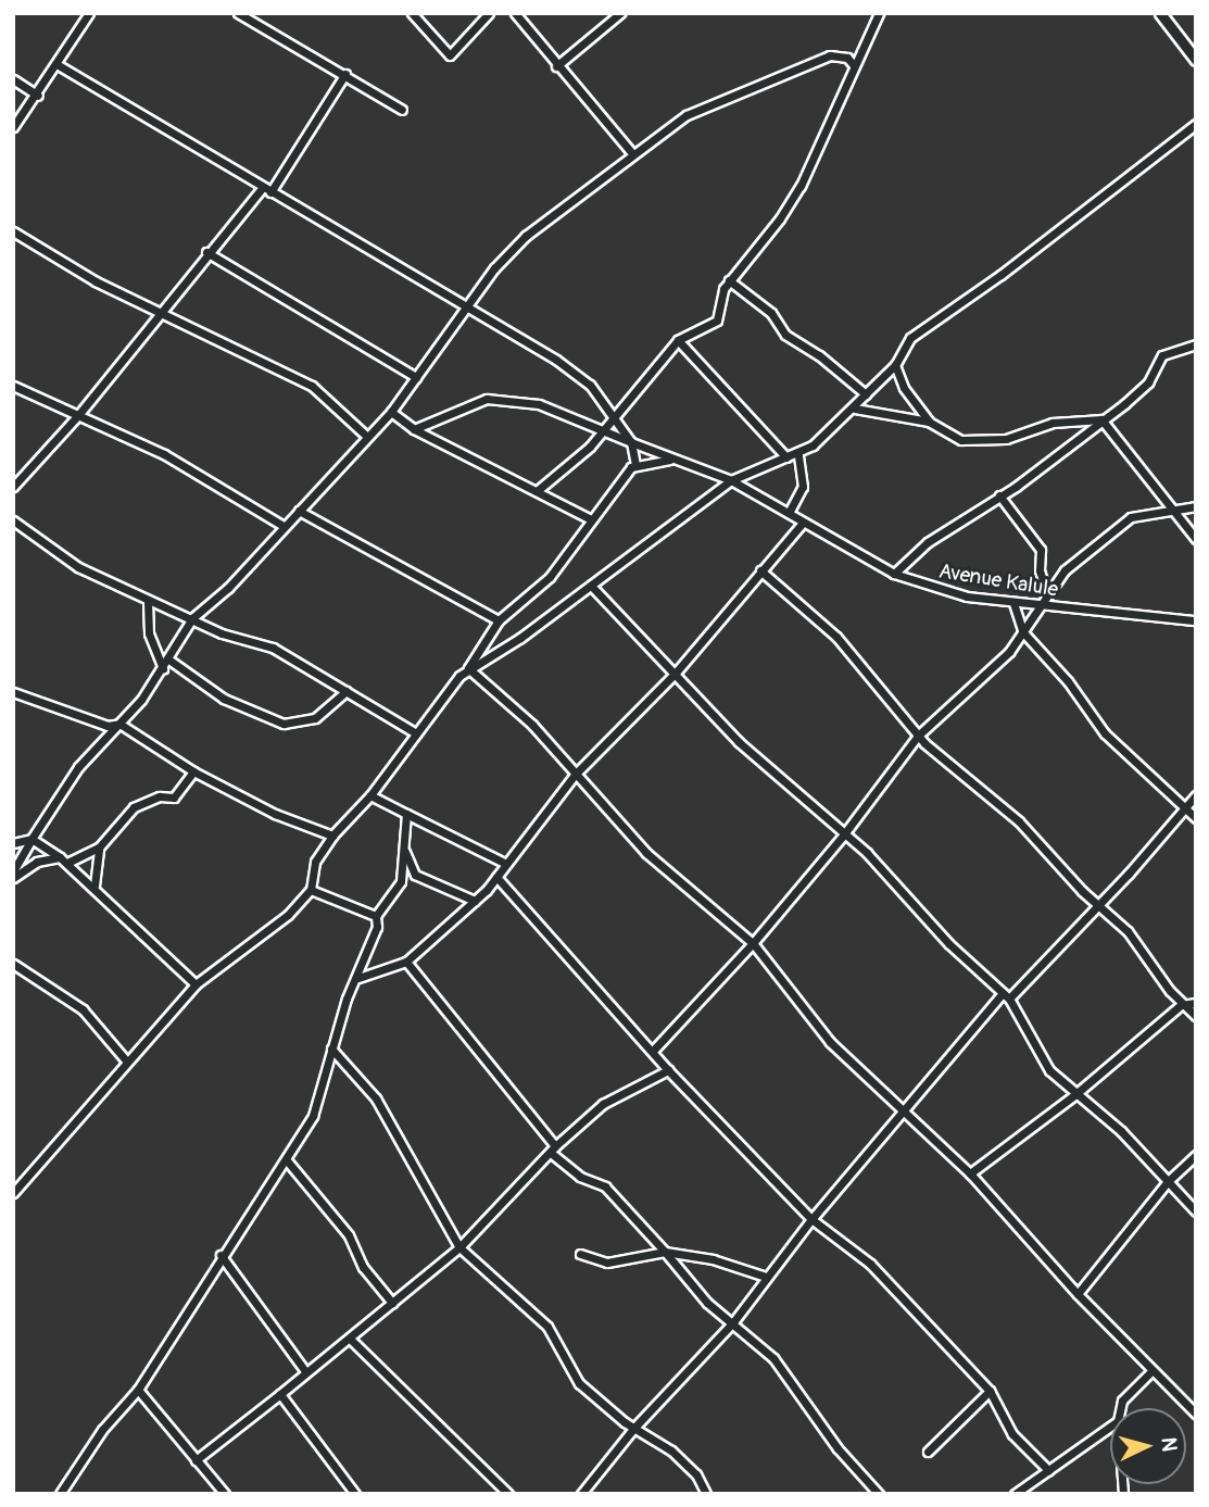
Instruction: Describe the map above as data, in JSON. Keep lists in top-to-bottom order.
{
  "streets": {
    "street": ["Avenue Kalule"]
  },
  "north": "right"
}
